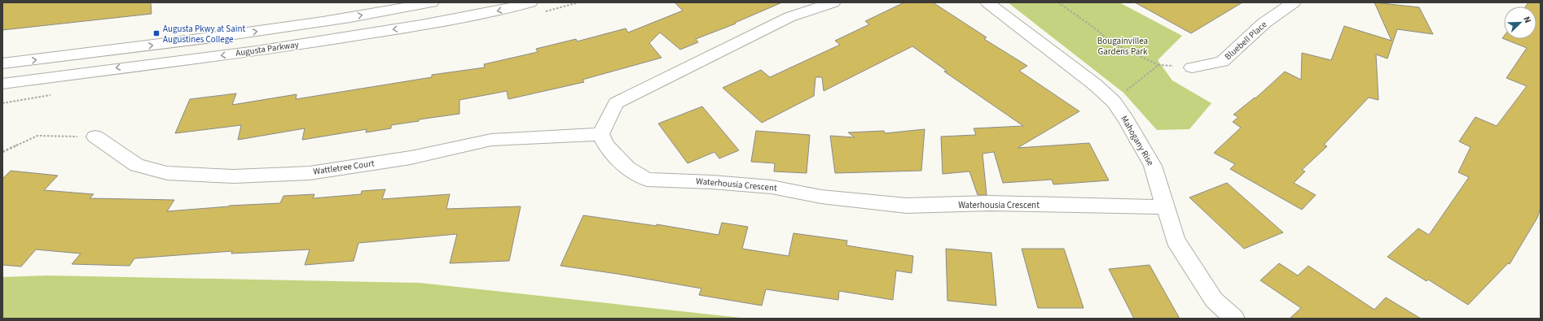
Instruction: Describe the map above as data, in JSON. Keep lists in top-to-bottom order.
{
  "streets": {
    "street": [
      "Bluebell Place",
      "Augusta Parkway",
      "Mahogany Rise",
      "Wattletree Court",
      "Waterhousia Crescent"
    ]
  },
  "crossings": [
    ["Mahogany Rise", "Waterhousia Crescent"],
    ["Wattletree Court", "Waterhousia Crescent"]
  ],
  "parks": ["Bougainvillea Gardens Park"],
  "places": {
    "transit": ["Augusta Pkwy at Saint Augustines College"]
  },
  "north": "top right"
}
